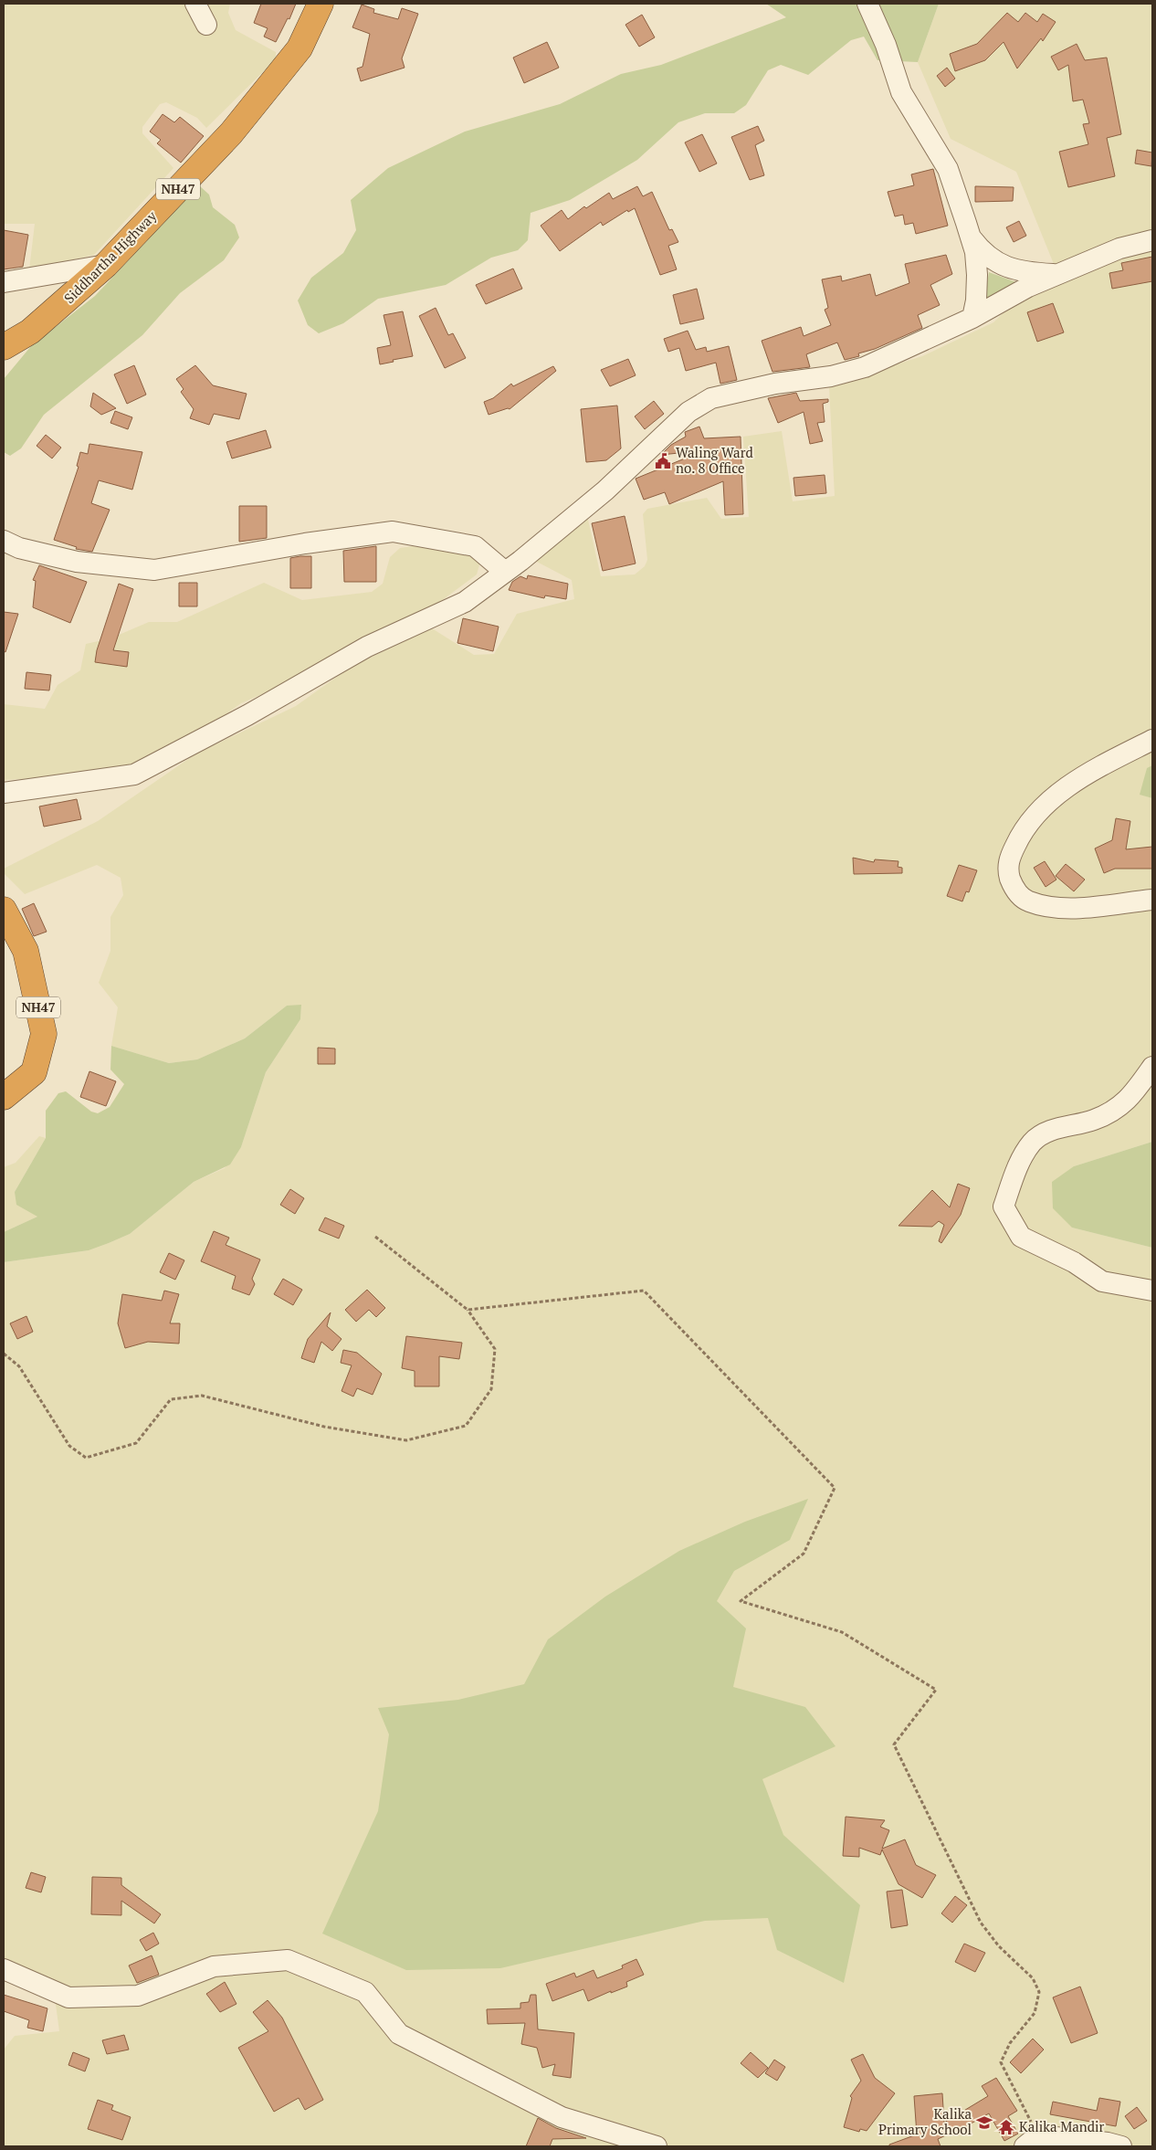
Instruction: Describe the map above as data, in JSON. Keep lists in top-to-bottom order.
{
  "streets": {
    "highway": ["NH47", "Siddhartha Highway"]
  },
  "places": {
    "public building": ["Waling Ward no. 8 Office"],
    "school or university": ["Kalika Primary School"],
    "temple": ["Kalika Mandir"]
  }
}
